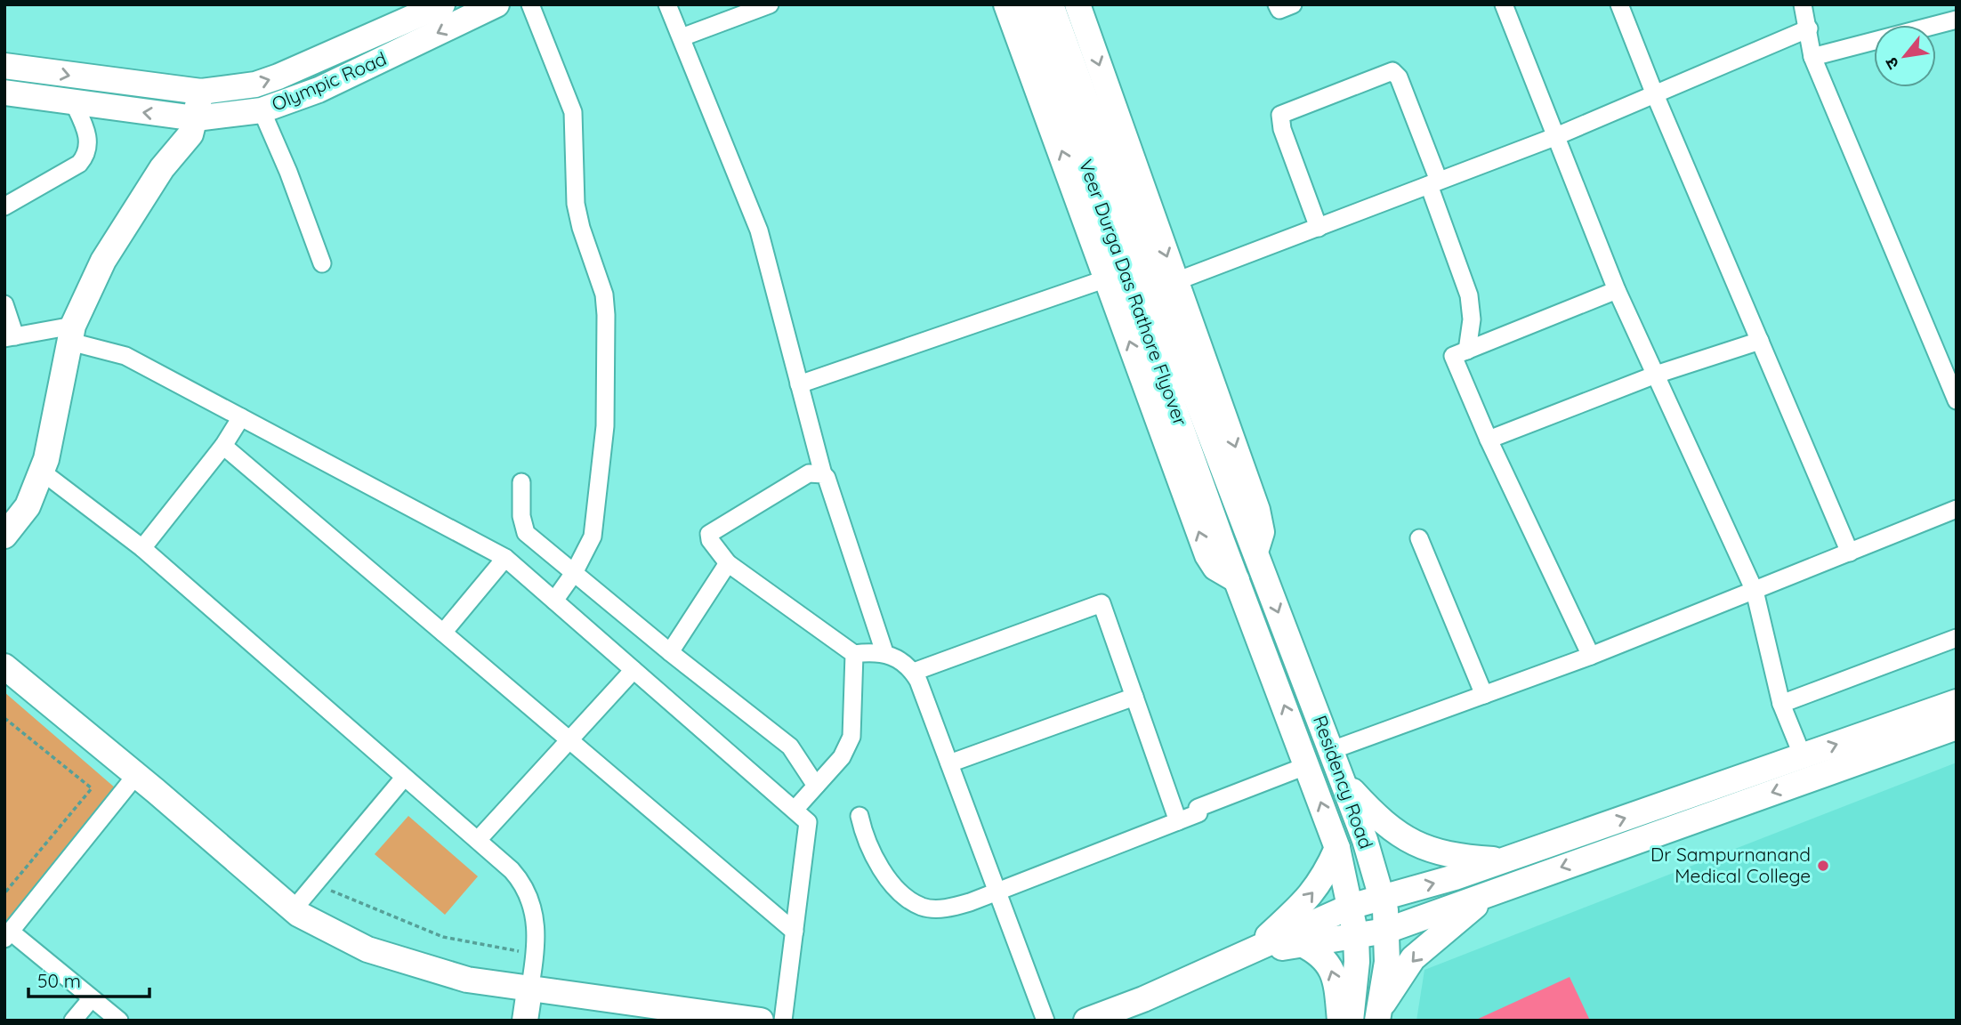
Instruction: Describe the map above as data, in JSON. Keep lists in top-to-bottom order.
{
  "streets": {
    "street": ["Olympic Road", "Veer Durga Das Rathore Flyover", "Residency Road"]
  },
  "crossings": [
    ["Veer Durga Das Rathore Flyover", "Residency Road"]
  ],
  "places": ["Dr Sampurnanand Medical College"],
  "scale_bar": "50 m",
  "north": "bottom left"
}
